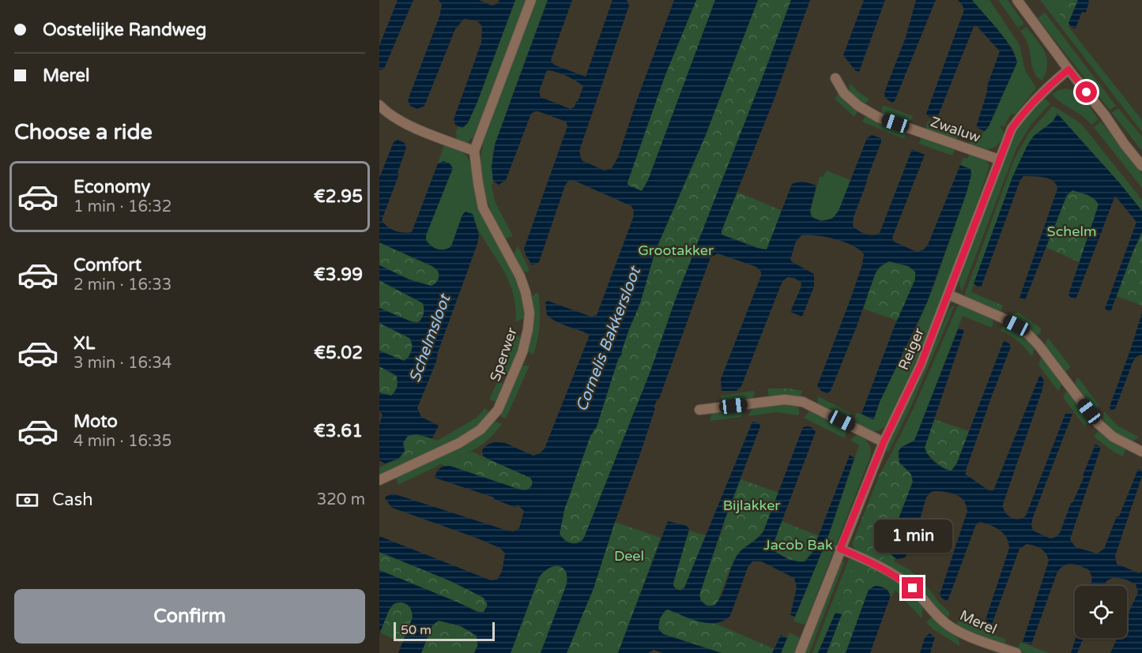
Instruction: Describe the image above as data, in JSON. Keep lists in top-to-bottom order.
{
  "streets": {
    "street": [
      "Zwaluw",
      "Reiger",
      "Sperwer",
      "Merel"
    ]
  },
  "crossings": [
    ["Zwaluw", "Reiger"],
    ["Reiger", "Merel"]
  ],
  "water": ["Schelmsloot", "Cornelis Bakkersloot"],
  "parks": [
    "Schelm",
    "Grootakker",
    "Bijlakker",
    "Jacob Bak",
    "Deel"
  ],
  "scale_bar": "50 m",
  "page": {
    "banner": ["Oostelijke Randweg", "Merel"],
    "heading": "Choose a ride",
    "list": [
      {
        "name": "Economy",
        "note": "1 min · 16:32",
        "value": "€2.95"
      },
      {
        "name": "Comfort",
        "note": "2 min · 16:33",
        "value": "€3.99"
      },
      {
        "name": "XL",
        "note": "3 min · 16:34",
        "value": "€5.02"
      },
      {
        "name": "Moto",
        "note": "4 min · 16:35",
        "value": "€3.61"
      }
    ],
    "pay": ["Cash", "320 m"],
    "bubble": "1 min",
    "buttons": "Confirm",
    "scale": "50 m"
  }
}
